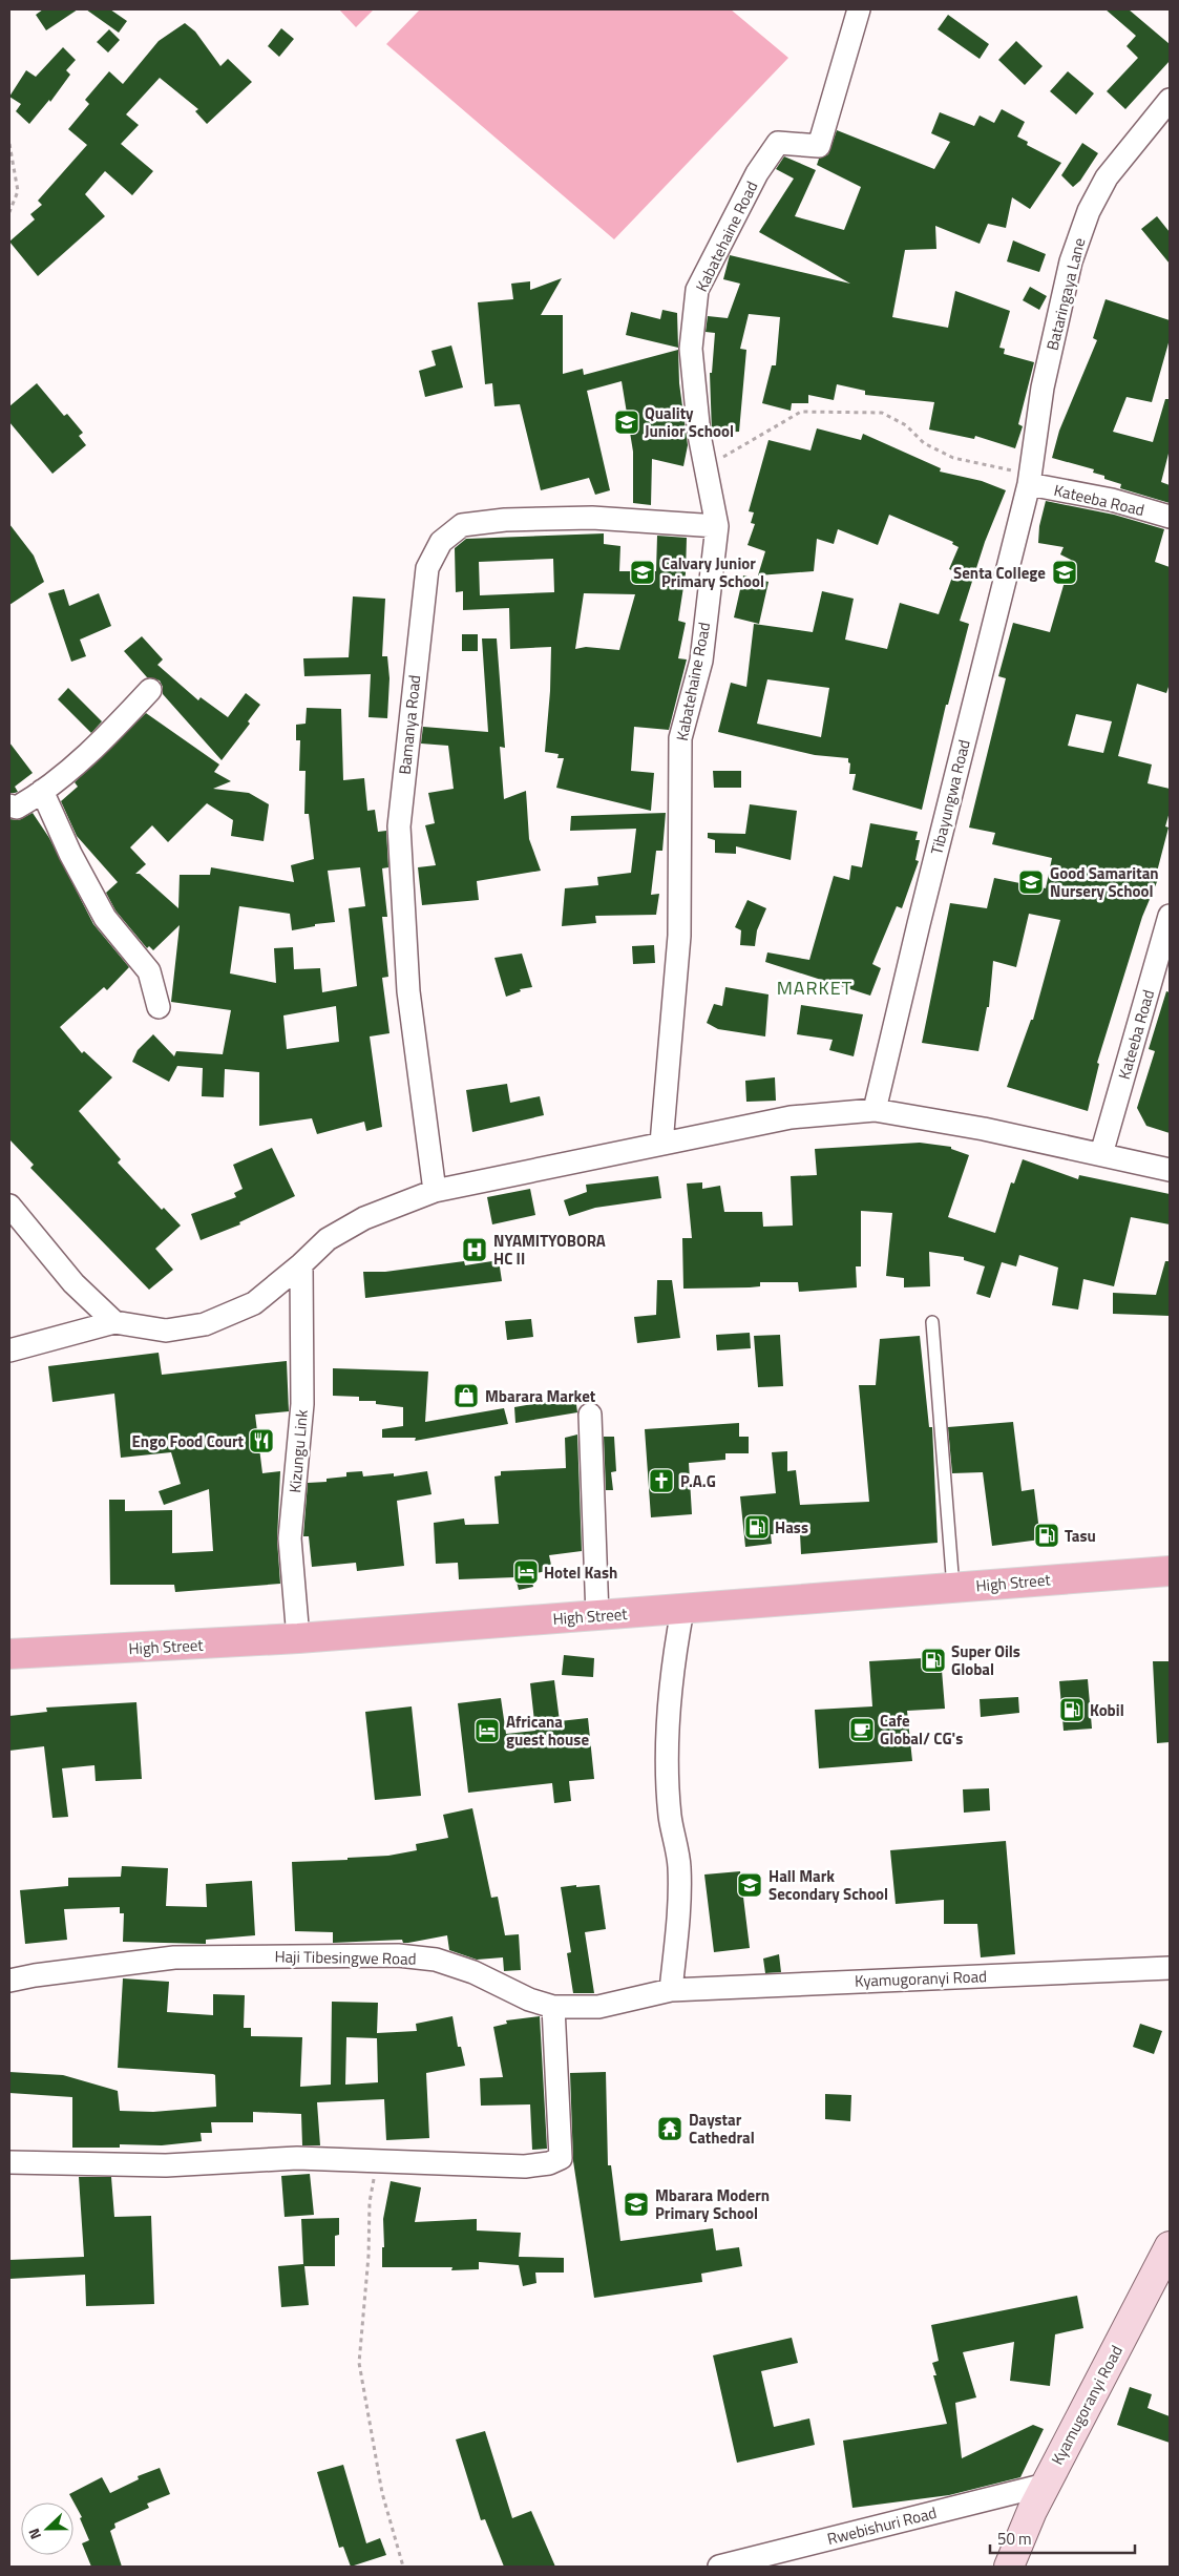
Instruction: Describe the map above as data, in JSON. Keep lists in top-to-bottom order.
{
  "streets": {
    "main road": ["High Street"],
    "street": [
      "Kabatehaine Road",
      "Bataringaya Lane",
      "Kateeba Road",
      "Bamanya Road",
      "Tibayungwa Road",
      "Kizungu Link",
      "Haji Tibesingwe Road",
      "Kyamugoranyi Road",
      "Rwebishuri Road"
    ]
  },
  "crossings": [
    ["Kabatehaine Road", "Bamanya Road"],
    ["Bataringaya Lane", "Kateeba Road"],
    ["Bataringaya Lane", "Tibayungwa Road"],
    ["Kateeba Road", "Tibayungwa Road"],
    ["Kizungu Link", "High Street"],
    ["Haji Tibesingwe Road", "Kyamugoranyi Road"],
    ["Kyamugoranyi Road", "Rwebishuri Road"]
  ],
  "districts": ["MARKET"],
  "places": {
    "school or university": [
      "Quality Junior School",
      "Calvary Junior Primary School",
      "Senta College",
      "Good Samaritan Nursery School",
      "Hall Mark Secondary School",
      "Mbarara Modern Primary School"
    ],
    "hospital": ["NYAMITYOBORA HC II"],
    "shop": ["Mbarara Market"],
    "restaurant": ["Engo Food Court"],
    "church": ["P.A.G"],
    "fuel station": [
      "Hass",
      "Tasu",
      "Super Oils Global",
      "Kobil"
    ],
    "hotel": ["Hotel Kash", "Africana guest house"],
    "cafe": ["Cafe Global/ CG's"],
    "temple": ["Daystar Cathedral"]
  },
  "scale_bar": "50 m",
  "north": "left"
}
